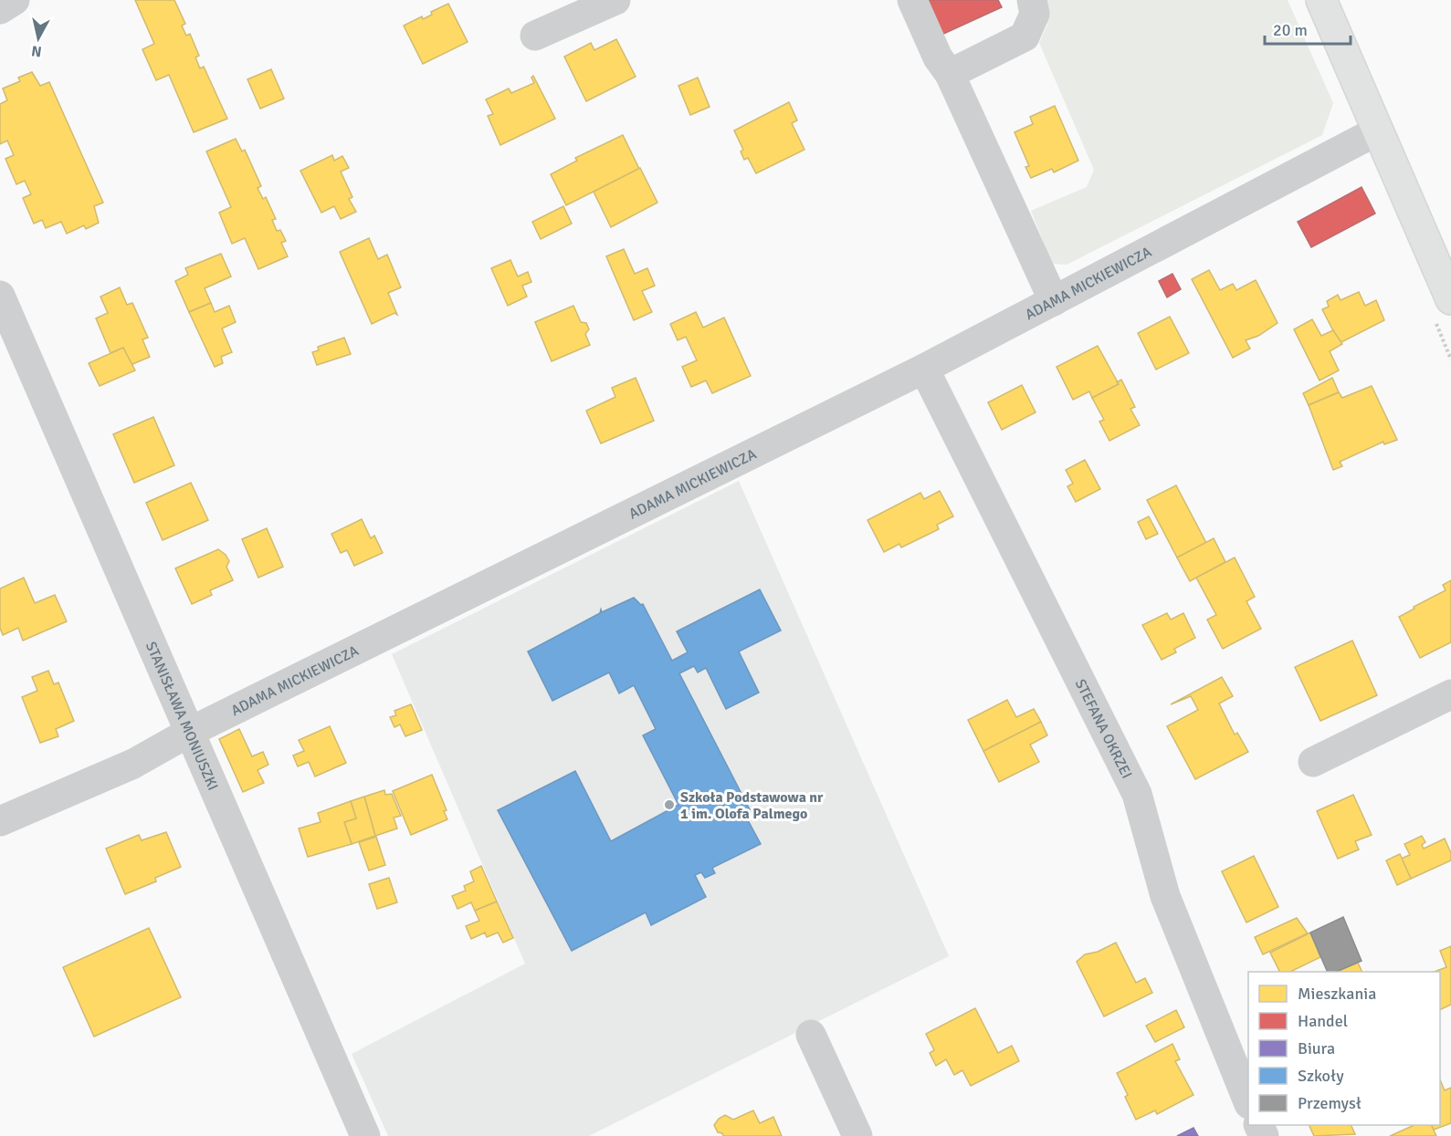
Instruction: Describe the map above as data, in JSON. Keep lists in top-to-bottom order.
{
  "streets": {
    "street": ["ADAMA MICKIEWICZA", "STANISŁAWA MONIUSZKI", "STEFANA OKRZEI"]
  },
  "crossings": [
    ["ADAMA MICKIEWICZA", "STANISŁAWA MONIUSZKI"],
    ["ADAMA MICKIEWICZA", "STEFANA OKRZEI"]
  ],
  "places": ["Szkoła Podstawowa nr 1 im. Olofa Palmego"],
  "legend": [
    "Mieszkania",
    "Handel",
    "Biura",
    "Szkoły",
    "Przemysł"
  ],
  "scale_bar": "20 m",
  "north": "bottom"
}
